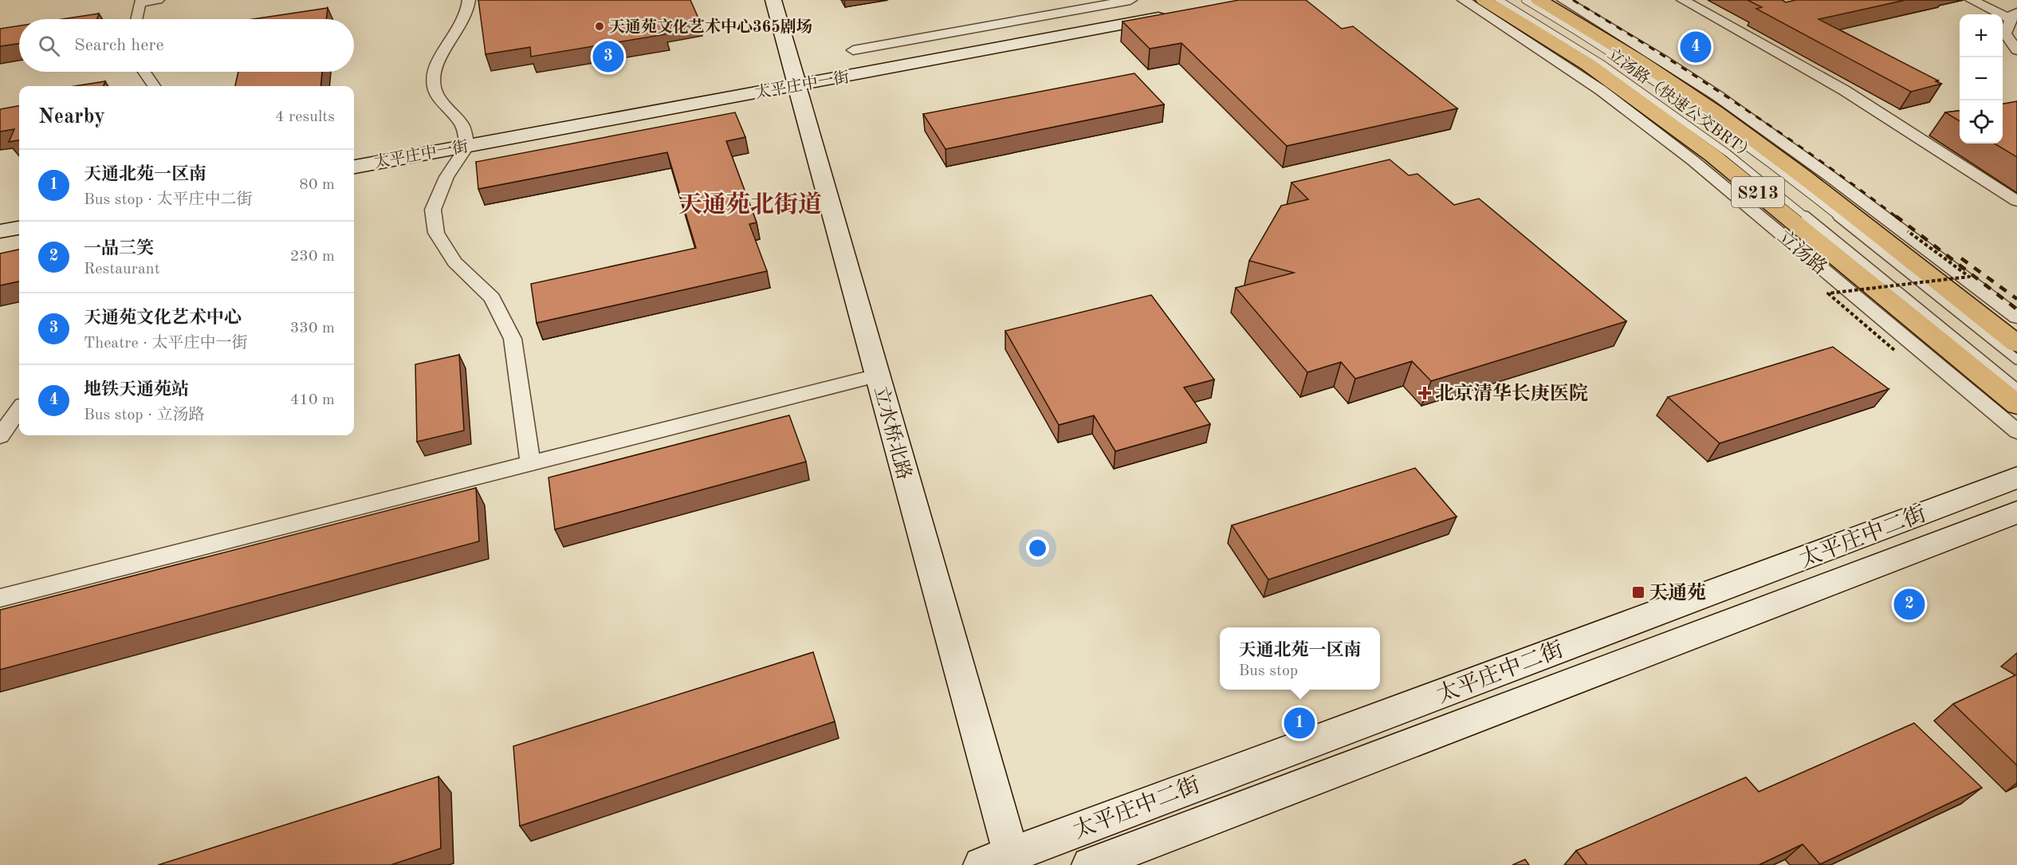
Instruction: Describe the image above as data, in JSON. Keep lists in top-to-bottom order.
{
  "streets": {
    "main road": ["S213", "立汤路"],
    "street": ["太平庄中一街", "立水桥北路", "太平庄中二街"],
    "lane": ["立汤路（快速公交BRT）"]
  },
  "crossings": [
    ["太平庄中一街", "立水桥北路"],
    ["立水桥北路", "太平庄中二街"]
  ],
  "districts": ["天通苑北街道"],
  "places": {
    "other": ["天通苑文化艺术中心365剧场"],
    "health": ["北京清华长庚医院"],
    "transit": ["天通苑"]
  },
  "page": {
    "map_buttons": ["+", "−"],
    "search": "Search here",
    "pins": [
      "4",
      "3",
      "2",
      "1"
    ],
    "heading": ["Nearby", "4 results"],
    "list": [
      {
        "mark": "1",
        "name": "天通北苑一区南",
        "note": "Bus stop · 太平庄中二街",
        "value": "80 m"
      },
      {
        "mark": "2",
        "name": "一品三笑",
        "note": "Restaurant",
        "value": "230 m"
      },
      {
        "mark": "3",
        "name": "天通苑文化艺术中心",
        "note": "Theatre · 太平庄中一街",
        "value": "330 m"
      },
      {
        "mark": "4",
        "name": "地铁天通苑站",
        "note": "Bus stop · 立汤路",
        "value": "410 m"
      }
    ],
    "popup": ["天通北苑一区南", "Bus stop"]
  }
}
